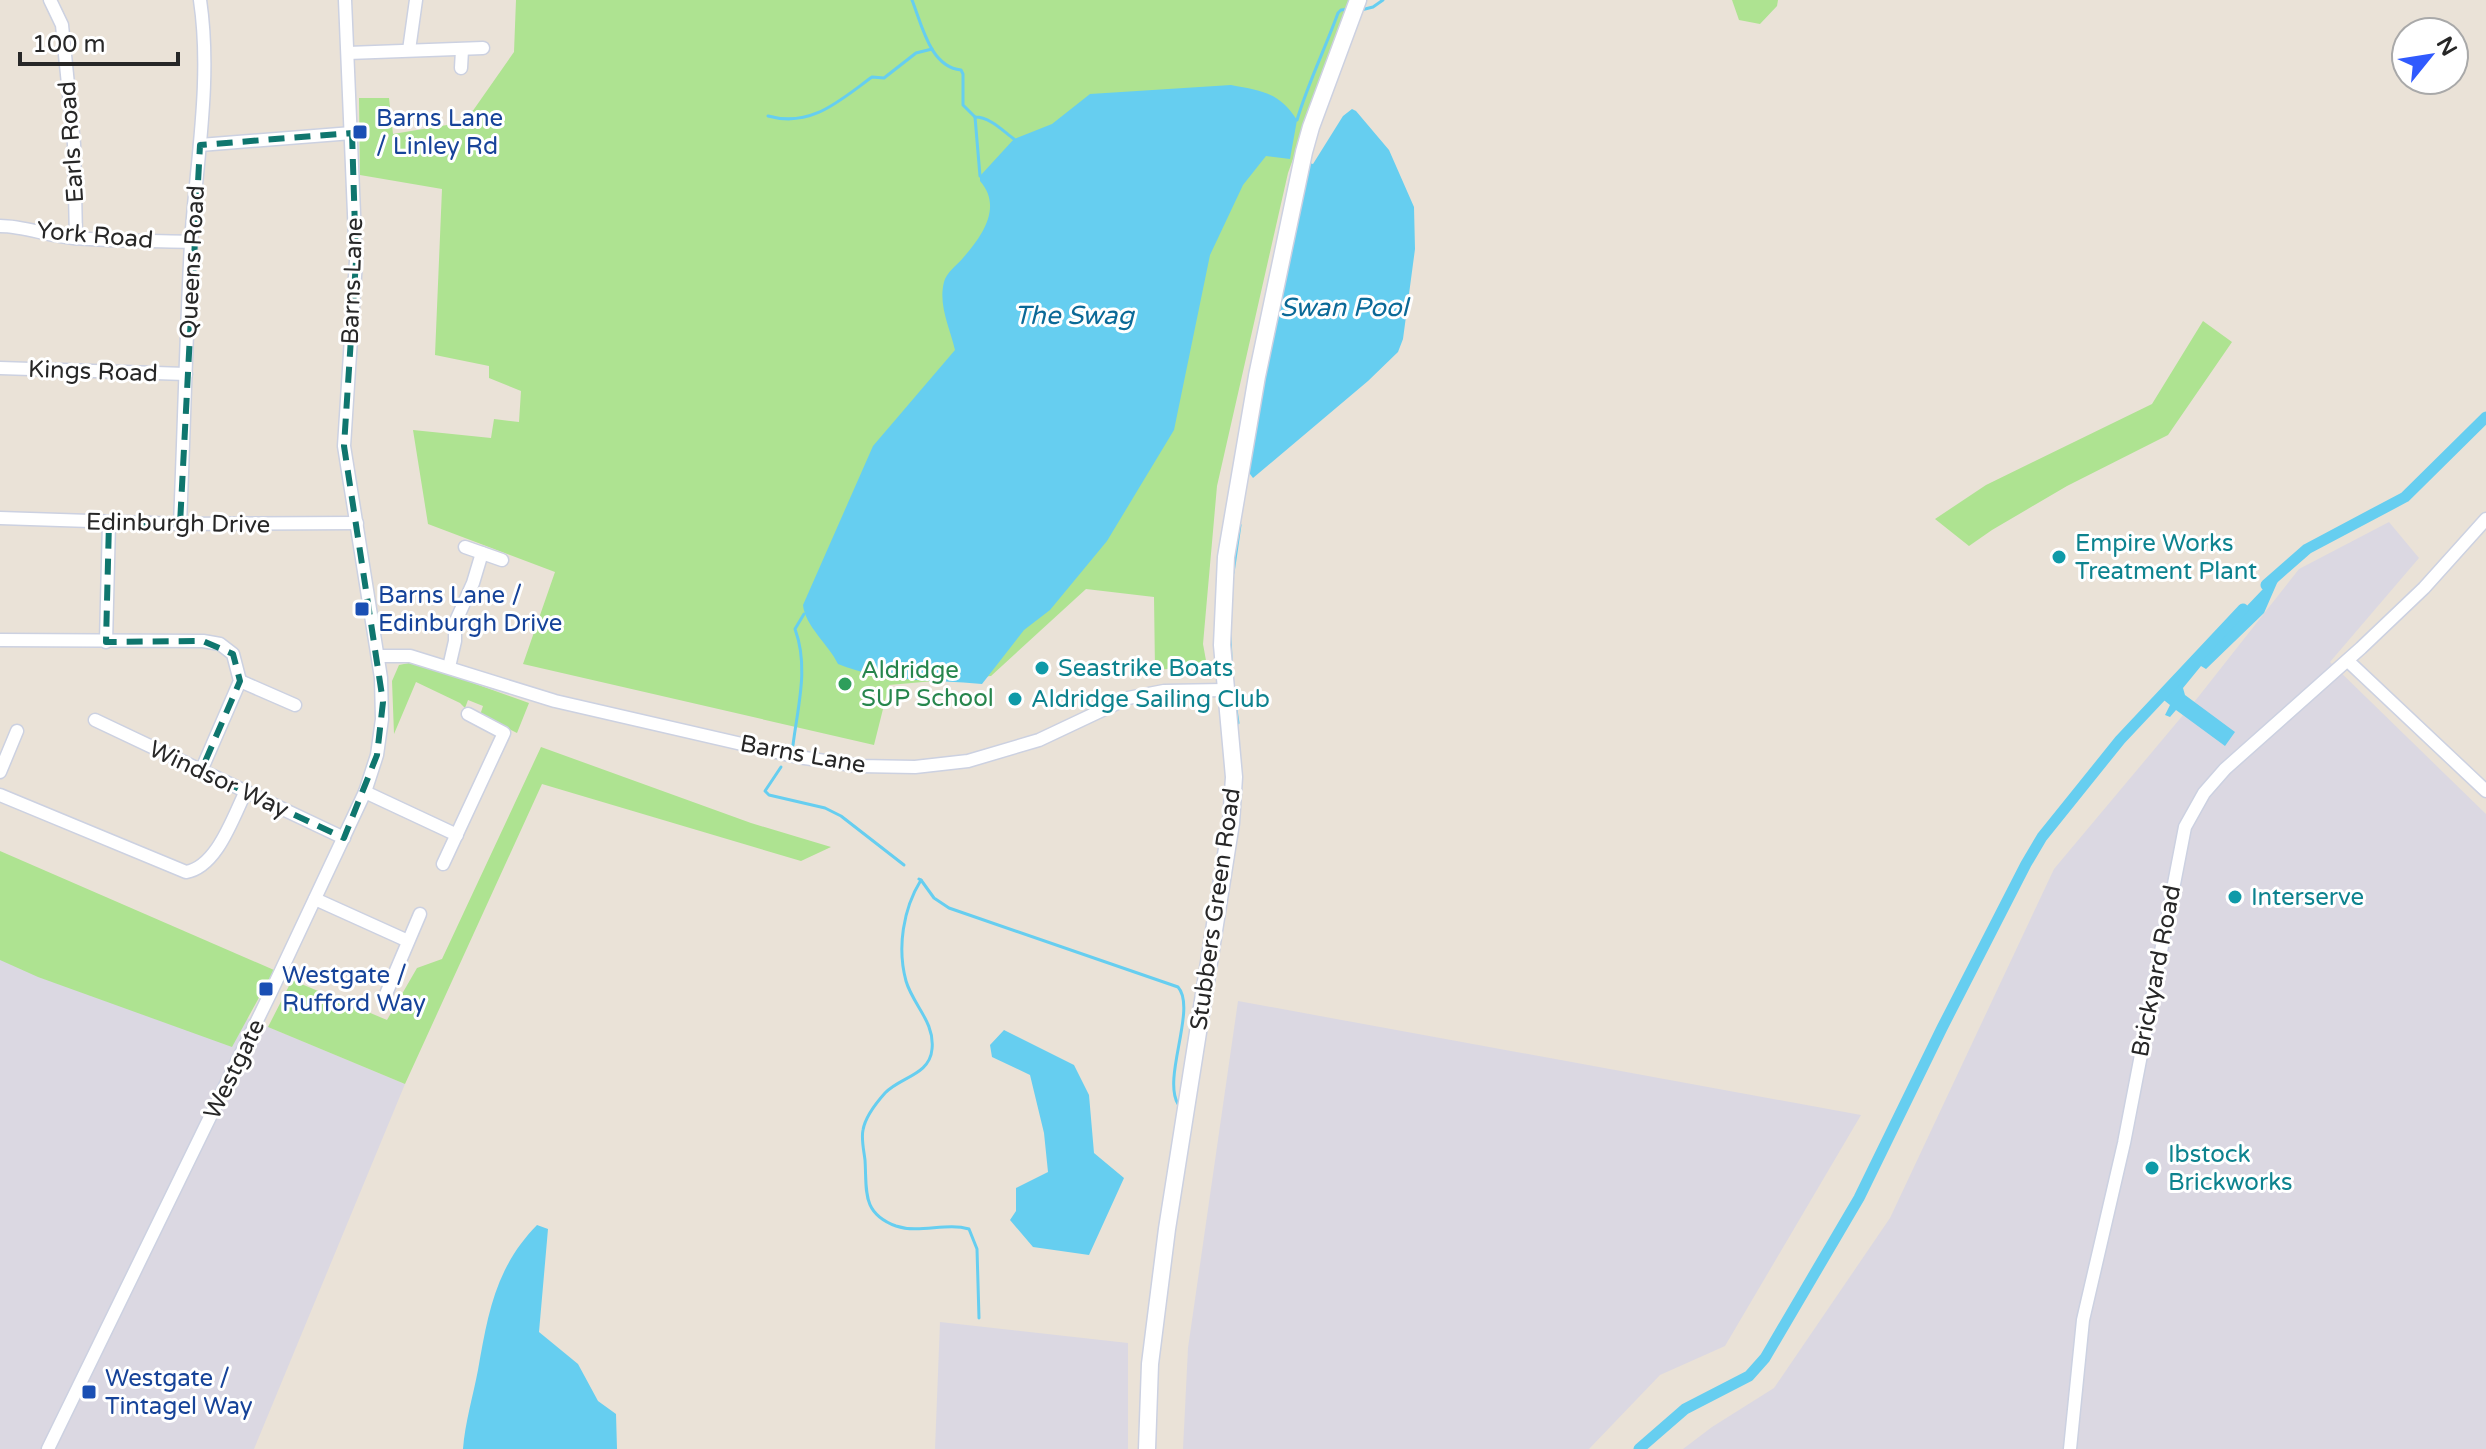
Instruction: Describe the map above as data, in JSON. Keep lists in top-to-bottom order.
{
  "streets": {
    "street": [
      "Earls Road",
      "York Road",
      "Queens Road",
      "Barns Lane",
      "Kings Road",
      "Edinburgh Drive",
      "Windsor Way",
      "Stubbers Green Road",
      "Brickyard Road",
      "Westgate"
    ]
  },
  "crossings": [
    ["Earls Road", "York Road"],
    ["York Road", "Queens Road"],
    ["Queens Road", "Kings Road"],
    ["Queens Road", "Edinburgh Drive"],
    ["Barns Lane", "Edinburgh Drive"],
    ["Barns Lane", "Stubbers Green Road"],
    ["Barns Lane", "Westgate"],
    ["Windsor Way", "Westgate"]
  ],
  "water": ["Swan Pool", "The Swag"],
  "places": {
    "transit": [
      "Barns Lane / Linley Rd",
      "Barns Lane / Edinburgh Drive",
      "Westgate / Rufford Way",
      "Westgate / Tintagel Way"
    ],
    "other": [
      "Empire Works Treatment Plant",
      "Seastrike Boats",
      "Aldridge SUP School",
      "Aldridge Sailing Club",
      "Interserve",
      "Ibstock Brickworks"
    ]
  },
  "scale_bar": "100 m",
  "north": "top right"
}
